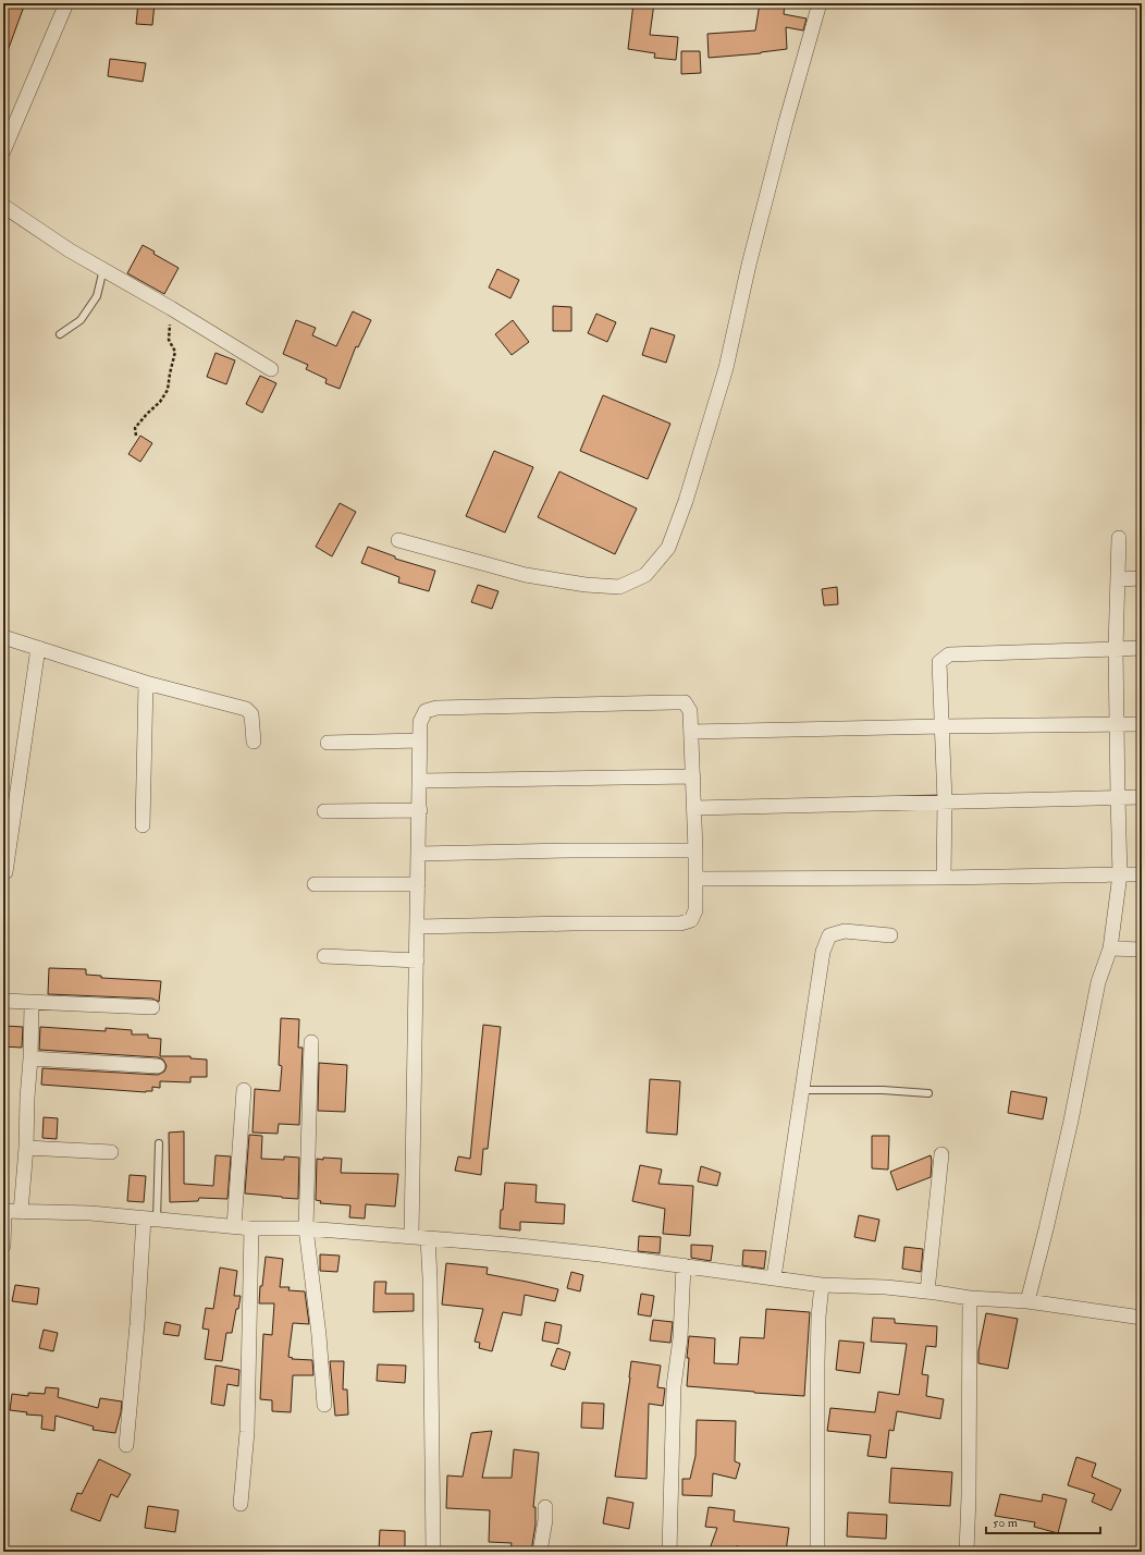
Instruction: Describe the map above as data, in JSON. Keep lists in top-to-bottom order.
{
  "scale_bar": "50 m"
}
